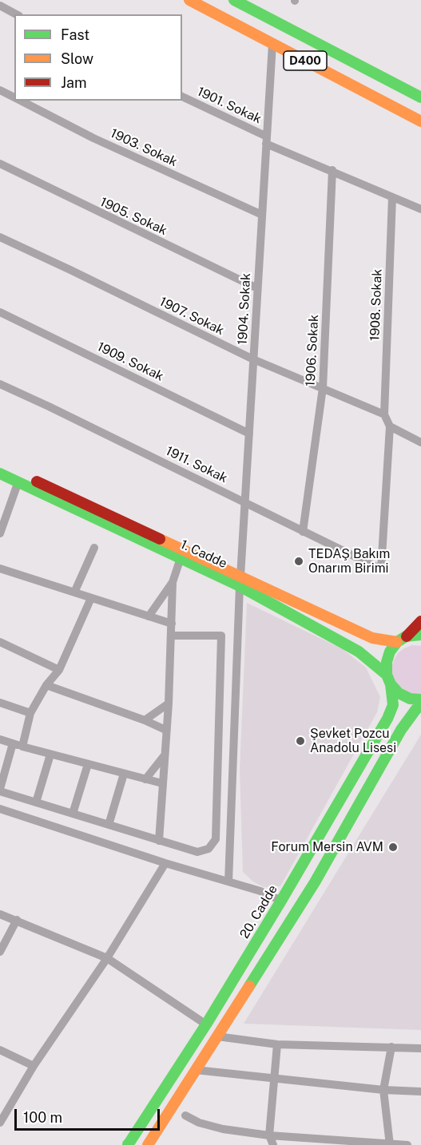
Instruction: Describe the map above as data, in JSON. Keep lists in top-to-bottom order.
{
  "streets": {
    "main road": ["D400", "1. Cadde", "20. Cadde"],
    "street": [
      "1901. Sokak",
      "1903. Sokak",
      "1905. Sokak",
      "1908. Sokak",
      "1904. Sokak",
      "1907. Sokak",
      "1906. Sokak",
      "1909. Sokak",
      "1911. Sokak"
    ]
  },
  "crossings": [
    ["D400", "1904. Sokak"],
    ["1901. Sokak", "1908. Sokak"],
    ["1901. Sokak", "1904. Sokak"],
    ["1901. Sokak", "1906. Sokak"],
    ["1903. Sokak", "1904. Sokak"],
    ["1905. Sokak", "1904. Sokak"],
    ["1908. Sokak", "1907. Sokak"],
    ["1904. Sokak", "1907. Sokak"],
    ["1904. Sokak", "1909. Sokak"],
    ["1904. Sokak", "1911. Sokak"],
    ["1904. Sokak", "1. Cadde"],
    ["1907. Sokak", "1906. Sokak"],
    ["1906. Sokak", "1911. Sokak"],
    ["1. Cadde", "20. Cadde"]
  ],
  "places": ["TEDAŞ Bakım Onarım Birimi", "Şevket Pozcu Anadolu Lisesi", "Forum Mersin AVM"],
  "legend": ["Fast", "Slow", "Jam"],
  "scale_bar": "100 m"
}
